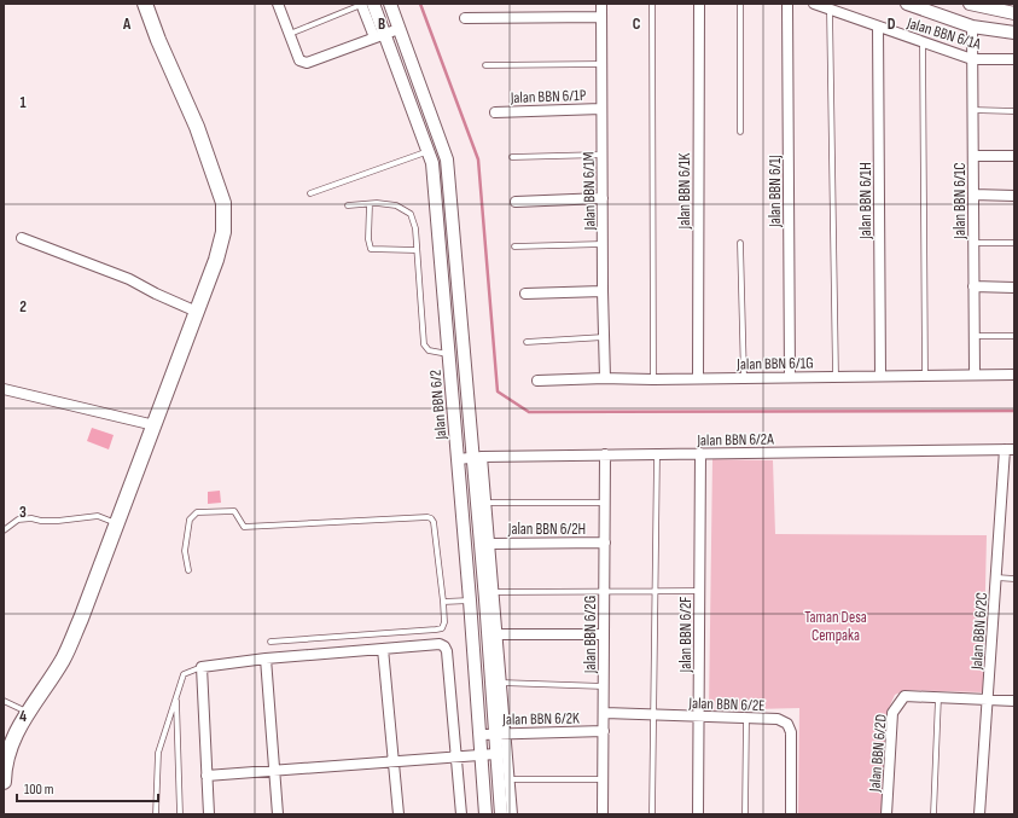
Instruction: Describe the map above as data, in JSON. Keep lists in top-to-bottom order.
{
  "streets": {
    "street": [
      "Jalan BBN 6/1A",
      "Jalan BBN 6/1P",
      "Jalan BBN 6/1M",
      "Jalan BBN 6/1K",
      "Jalan BBN 6/1J",
      "Jalan BBN 6/1H",
      "Jalan BBN 6/1C",
      "Jalan BBN 6/1G",
      "Jalan BBN 6/2",
      "Jalan BBN 6/2A",
      "Jalan BBN 6/2H",
      "Jalan BBN 6/2C",
      "Jalan BBN 6/2G",
      "Jalan BBN 6/2F",
      "Jalan BBN 6/2E",
      "Jalan BBN 6/2K",
      "Jalan BBN 6/2D"
    ]
  },
  "crossings": [
    ["Jalan BBN 6/1A", "Jalan BBN 6/1H"],
    ["Jalan BBN 6/1A", "Jalan BBN 6/1C"],
    ["Jalan BBN 6/1P", "Jalan BBN 6/1M"],
    ["Jalan BBN 6/1M", "Jalan BBN 6/1G"],
    ["Jalan BBN 6/1K", "Jalan BBN 6/1G"],
    ["Jalan BBN 6/1J", "Jalan BBN 6/1G"],
    ["Jalan BBN 6/1H", "Jalan BBN 6/1G"],
    ["Jalan BBN 6/1C", "Jalan BBN 6/1G"],
    ["Jalan BBN 6/2", "Jalan BBN 6/2A"],
    ["Jalan BBN 6/2", "Jalan BBN 6/2K"],
    ["Jalan BBN 6/2A", "Jalan BBN 6/2C"],
    ["Jalan BBN 6/2A", "Jalan BBN 6/2G"],
    ["Jalan BBN 6/2A", "Jalan BBN 6/2F"],
    ["Jalan BBN 6/2H", "Jalan BBN 6/2G"],
    ["Jalan BBN 6/2G", "Jalan BBN 6/2E"],
    ["Jalan BBN 6/2G", "Jalan BBN 6/2K"],
    ["Jalan BBN 6/2F", "Jalan BBN 6/2E"]
  ],
  "parks": ["Taman Desa Cempaka"],
  "scale_bar": "100 m",
  "grid": {
    "columns": [
      "A",
      "B",
      "C",
      "D"
    ],
    "rows": [
      "1",
      "2",
      "3",
      "4"
    ]
  }
}
